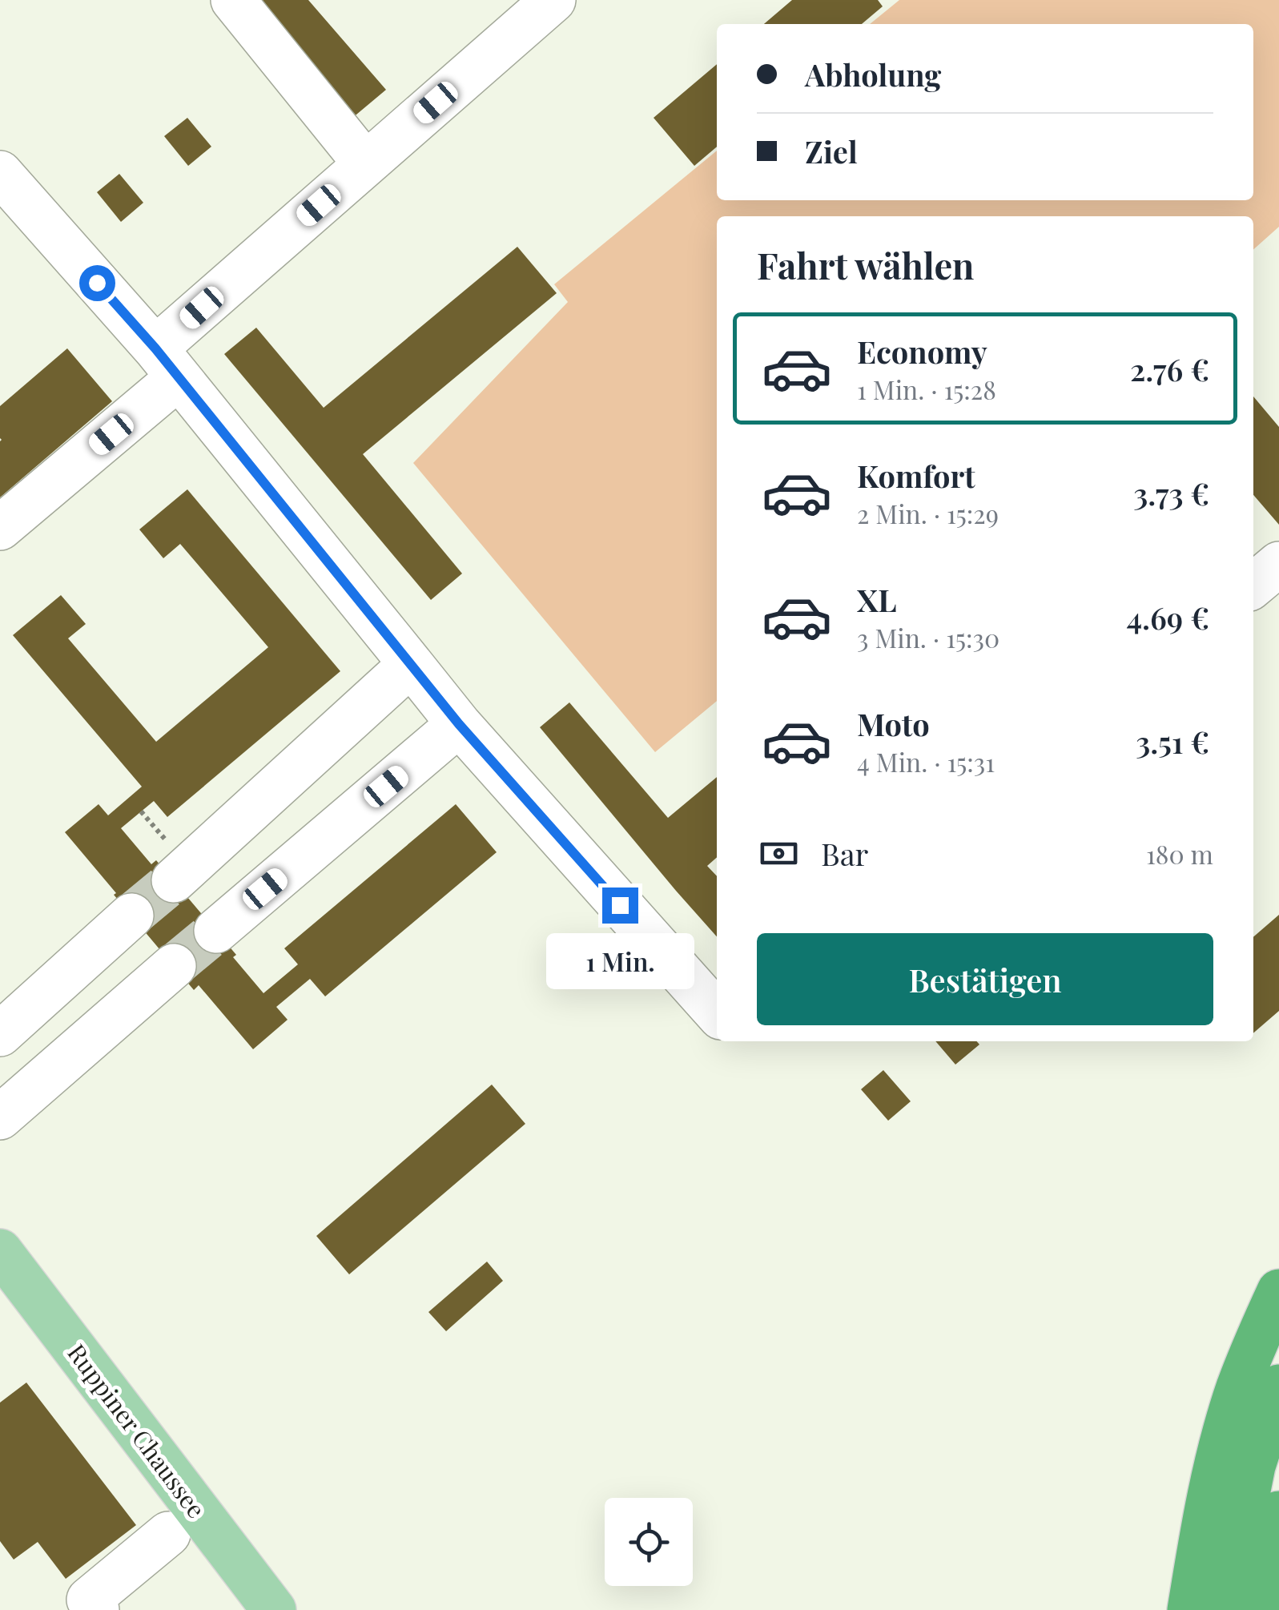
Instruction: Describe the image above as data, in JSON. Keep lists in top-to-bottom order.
{
  "streets": {
    "main road": ["Ruppiner Chaussee"]
  },
  "page": {
    "banner": ["Abholung", "Ziel"],
    "heading": "Fahrt wählen",
    "list": [
      {
        "name": "Economy",
        "note": "1 Min. · 15:28",
        "value": "2.76 €"
      },
      {
        "name": "Komfort",
        "note": "2 Min. · 15:29",
        "value": "3.73 €"
      },
      {
        "name": "XL",
        "note": "3 Min. · 15:30",
        "value": "4.69 €"
      },
      {
        "name": "Moto",
        "note": "4 Min. · 15:31",
        "value": "3.51 €"
      }
    ],
    "pay": ["Bar", "180 m"],
    "buttons": "Bestätigen",
    "bubble": "1 Min."
  }
}
